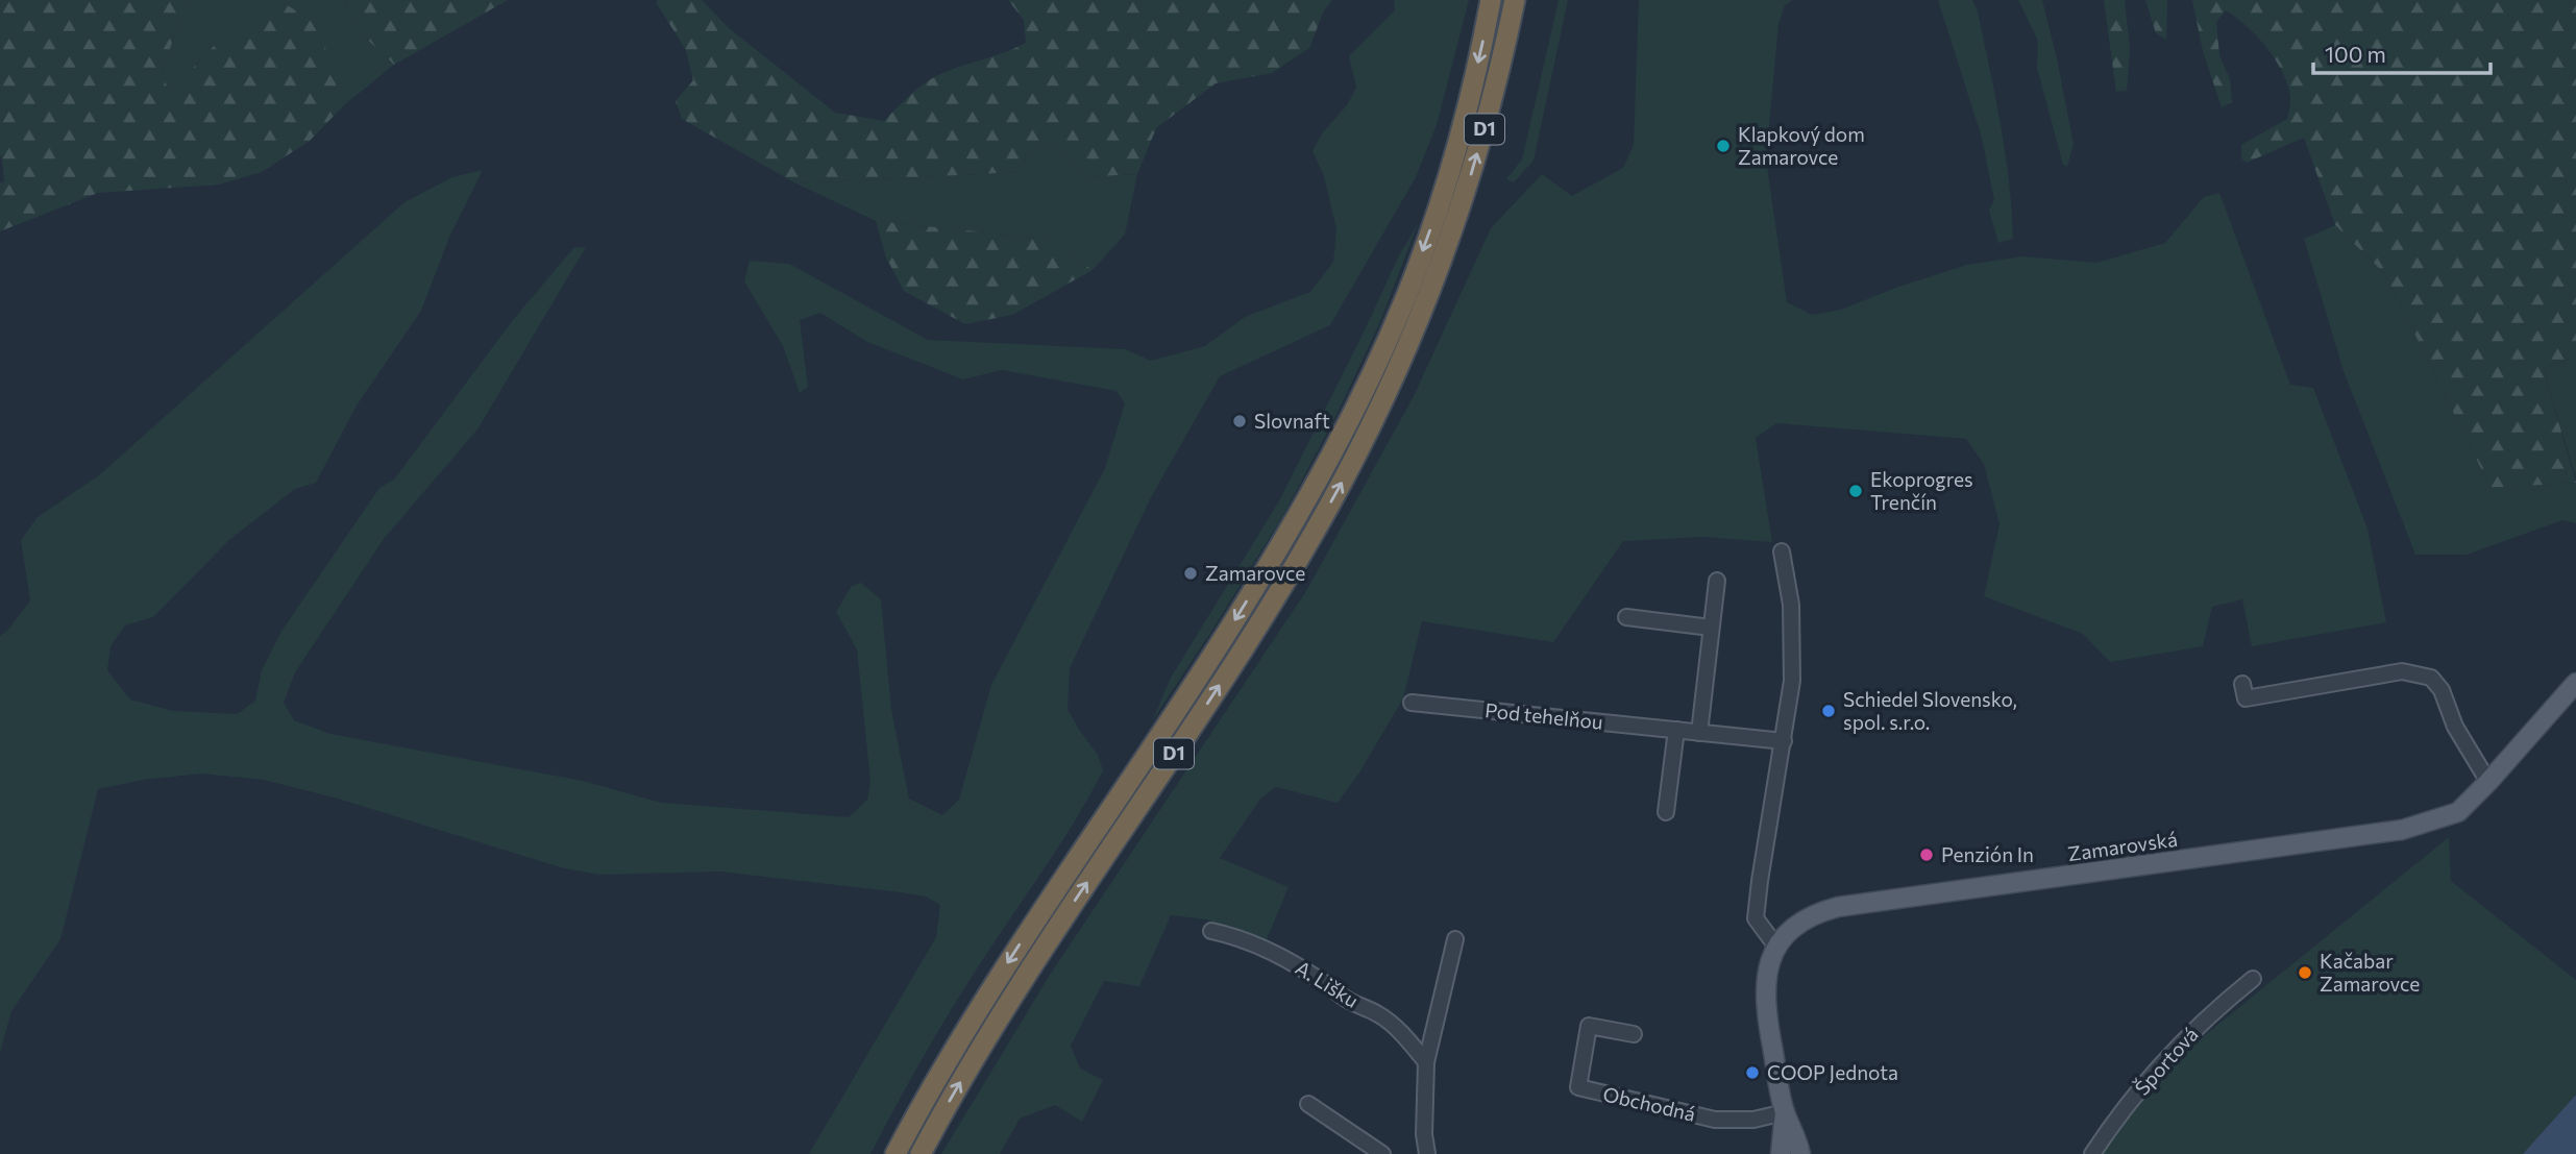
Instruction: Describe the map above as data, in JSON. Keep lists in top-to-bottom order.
{
  "streets": {
    "highway": ["D1"],
    "main road": ["Zamarovská"],
    "street": [
      "Pod tehelňou",
      "A. Lišku",
      "Športová",
      "Obchodná"
    ]
  },
  "crossings": [
    ["Zamarovská", "Obchodná"]
  ],
  "places": [
    "Klapkový dom Zamarovce",
    "Slovnaft",
    "Ekoprogres Trenčín",
    "Zamarovce",
    "Schiedel Slovensko, spol. s.r.o.",
    "Penzión In",
    "Kačabar Zamarovce",
    "COOP Jednota"
  ],
  "scale_bar": "100 m"
}
